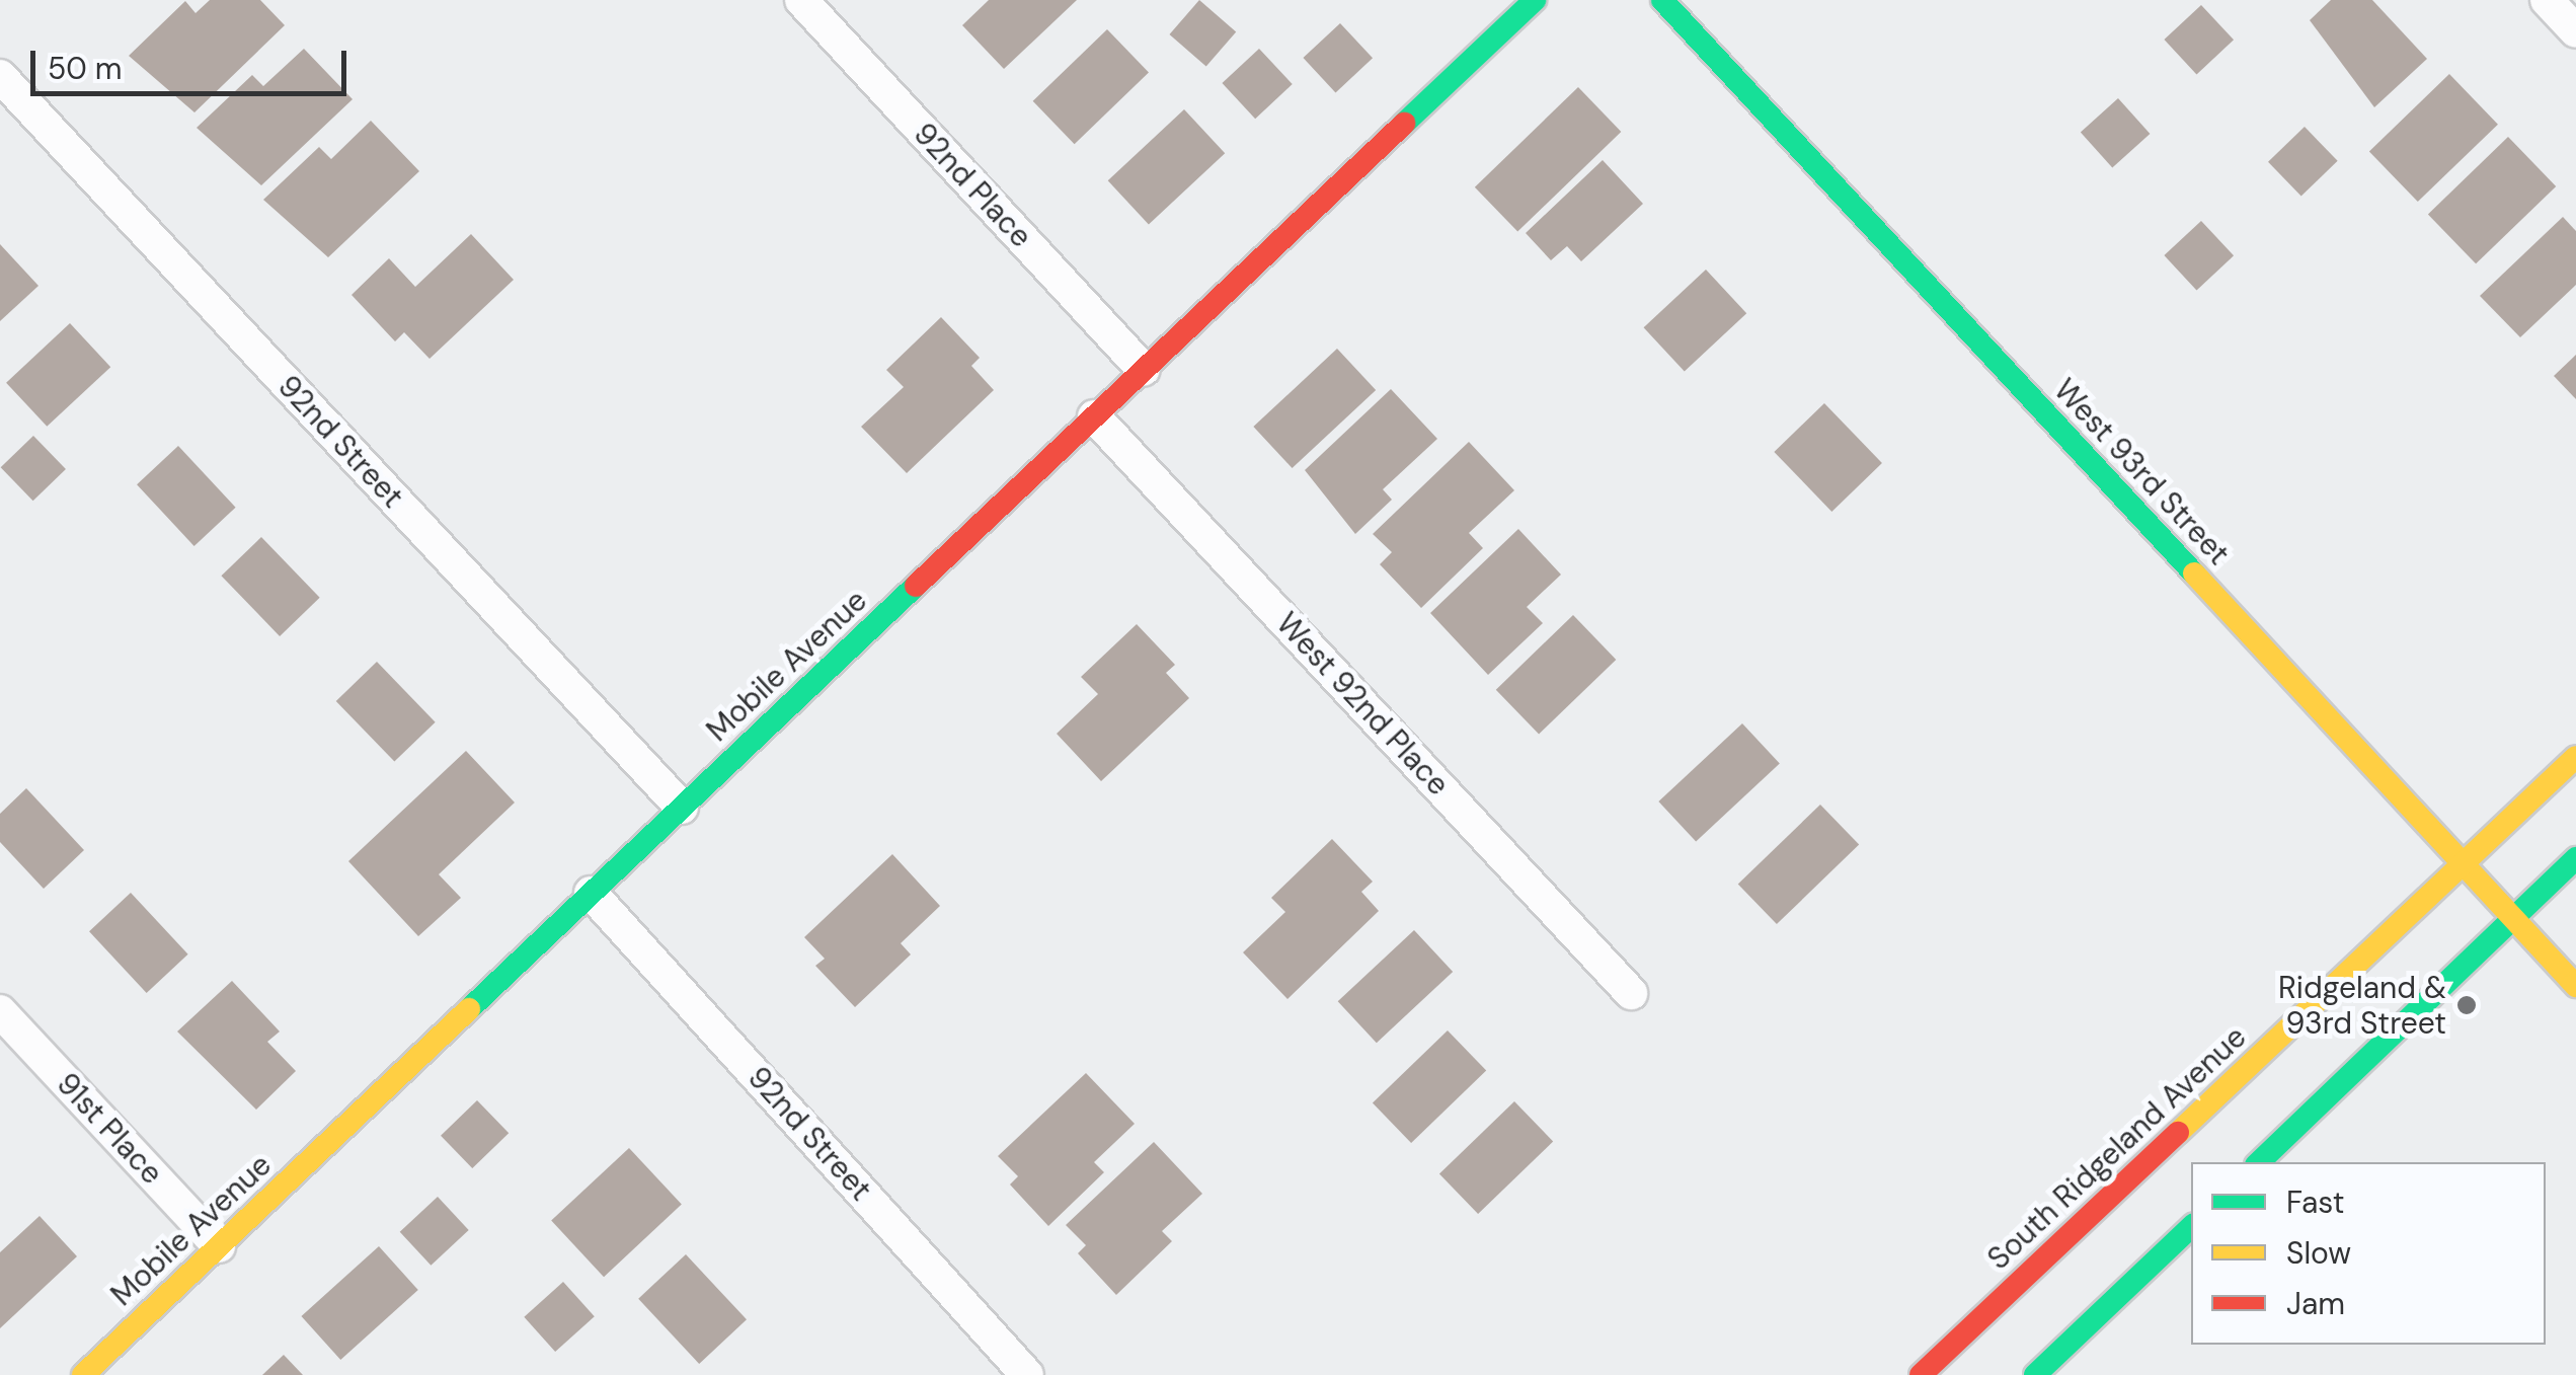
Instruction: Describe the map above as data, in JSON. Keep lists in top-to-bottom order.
{
  "streets": {
    "street": [
      "92nd Place",
      "92nd Street",
      "West 93rd Street",
      "Mobile Avenue",
      "West 92nd Place",
      "91st Place",
      "South Ridgeland Avenue"
    ]
  },
  "crossings": [
    ["92nd Place", "Mobile Avenue"],
    ["92nd Street", "Mobile Avenue"],
    ["West 93rd Street", "South Ridgeland Avenue"],
    ["Mobile Avenue", "West 92nd Place"],
    ["Mobile Avenue", "91st Place"]
  ],
  "places": ["Ridgeland & 93rd Street"],
  "legend": ["Fast", "Slow", "Jam"],
  "scale_bar": "50 m"
}
